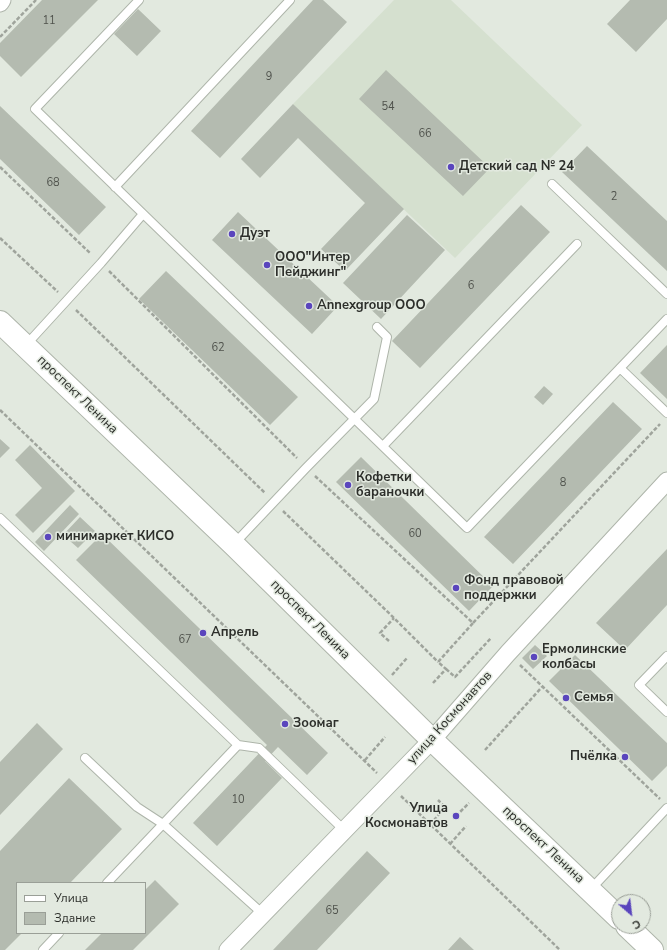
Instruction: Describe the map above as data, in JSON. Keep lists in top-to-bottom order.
{
  "streets": {
    "main road": ["проспект Ленина"],
    "street": ["улица Космонавтов"]
  },
  "crossings": [
    ["проспект Ленина", "улица Космонавтов"]
  ],
  "places": [
    "Детский сад № 24",
    "Дуэт",
    "ООО\"Интер Пейджинг\"",
    "Annexgroup ООО",
    "Кофетки бараночки",
    "минимаркет КИСО",
    "Фонд правовой поддержки",
    "Апрель",
    "Ермолинские колбасы",
    "Семья",
    "Зоомаг",
    "Пчёлка",
    "Улица Космонавтов"
  ],
  "house_numbers": [
    "11",
    "9",
    "54",
    "66",
    "68",
    "2",
    "6",
    "62",
    "8",
    "60",
    "67",
    "10",
    "65"
  ],
  "legend": ["Улица", "Здание"],
  "north": "bottom right"
}
